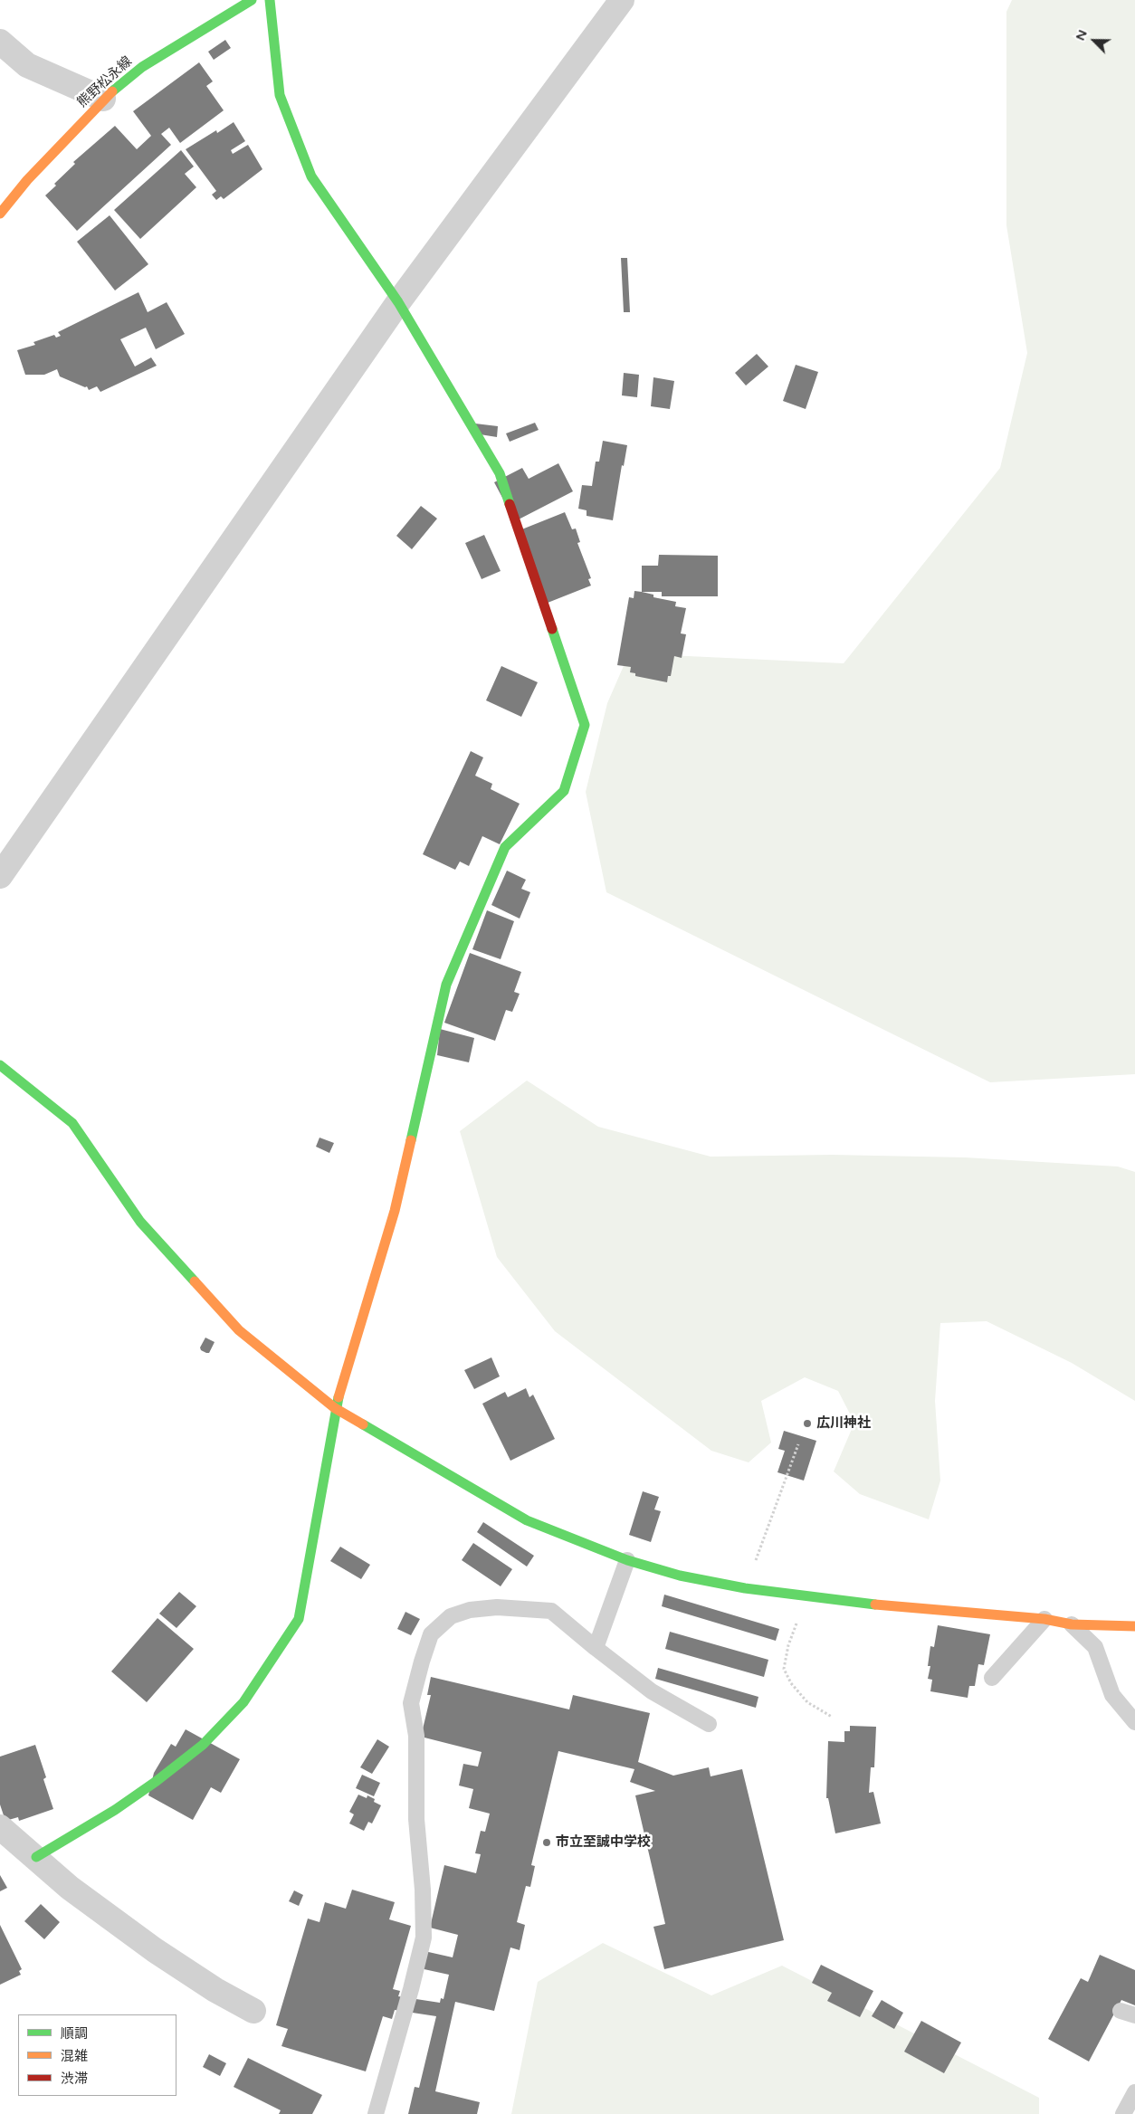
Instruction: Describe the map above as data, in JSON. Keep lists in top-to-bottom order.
{
  "streets": {
    "street": ["熊野松永線"]
  },
  "places": ["広川神社", "市立至誠中学校"],
  "legend": ["順調", "混雑", "渋滞"],
  "north": "top left"
}
